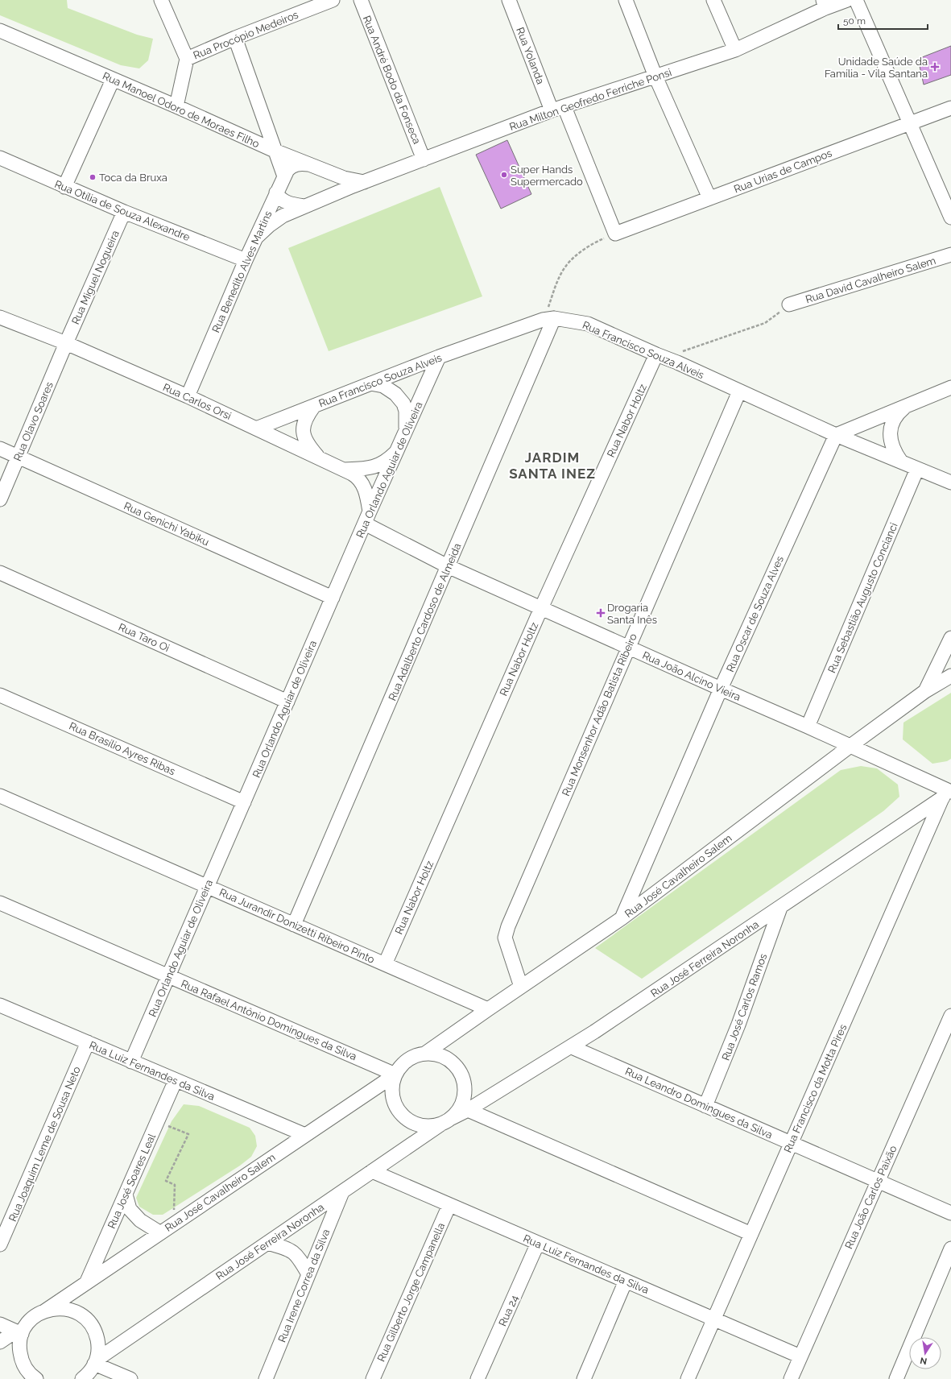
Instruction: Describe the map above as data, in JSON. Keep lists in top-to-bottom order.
{
  "streets": {
    "street": [
      "Rua Procópio Medeiros",
      "Rua Yolanda",
      "Rua André Bodo da Fonseca",
      "Rua Milton Geofredo Ferriche Ponsi",
      "Rua Manoel Odoro de Moraes Filho",
      "Rua Urias de Campos",
      "Rua Otília de Souza Alexandre",
      "Rua Benedito Alves Martins",
      "Rua Miguel Nogueira",
      "Rua David Cavalheiro Salem",
      "Rua Francisco Souza Alveis",
      "Rua Carlos Orsi",
      "Rua Nabor Holtz",
      "Rua Olavo Soares",
      "Rua Orlando Aguiar de Oliveira",
      "Rua Genichi Yabiku",
      "Rua Sebastião Augusto Concianci",
      "Rua Oscar de Souza Alves",
      "Rua Adalberto Cardoso de Almeida",
      "Rua Taro Oi",
      "Rua João Alcino Vieira",
      "Rua Monsenhor Adão Batista Ribeiro",
      "Rua Brasílio Ayres Ribas",
      "Rua José Cavalheiro Salem",
      "Rua Jurandir Donizetti Ribeiro Pinto",
      "Rua José Ferreira Noronha",
      "Rua José Carlos Ramos",
      "Rua Rafael Antônio Domingues da Silva",
      "Rua Luiz Fernandes da Silva",
      "Rua Francisco da Motta Pires",
      "Rua Leandro Domingues da Silva",
      "Rua Joaquim Leme de Sousa Neto",
      "Rua José Soares Leal",
      "Rua João Carlos Paixão",
      "Rua Irene Correa da Silva",
      "Rua Gilberto Jorge Campanella",
      "Rua 24"
    ]
  },
  "crossings": [
    ["Rua Procópio Medeiros", "Rua Manoel Odoro de Moraes Filho"],
    ["Rua Yolanda", "Rua Milton Geofredo Ferriche Ponsi"],
    ["Rua Yolanda", "Rua Urias de Campos"],
    ["Rua André Bodo da Fonseca", "Rua Milton Geofredo Ferriche Ponsi"],
    ["Rua Milton Geofredo Ferriche Ponsi", "Rua Manoel Odoro de Moraes Filho"],
    ["Rua Milton Geofredo Ferriche Ponsi", "Rua Benedito Alves Martins"],
    ["Rua Manoel Odoro de Moraes Filho", "Rua Benedito Alves Martins"],
    ["Rua Otília de Souza Alexandre", "Rua Benedito Alves Martins"],
    ["Rua Otília de Souza Alexandre", "Rua Miguel Nogueira"],
    ["Rua Benedito Alves Martins", "Rua Carlos Orsi"],
    ["Rua Miguel Nogueira", "Rua Carlos Orsi"],
    ["Rua Miguel Nogueira", "Rua Olavo Soares"],
    ["Rua Francisco Souza Alveis", "Rua Carlos Orsi"],
    ["Rua Francisco Souza Alveis", "Rua Nabor Holtz"],
    ["Rua Francisco Souza Alveis", "Rua Orlando Aguiar de Oliveira"],
    ["Rua Francisco Souza Alveis", "Rua Sebastião Augusto Concianci"],
    ["Rua Francisco Souza Alveis", "Rua Oscar de Souza Alves"],
    ["Rua Francisco Souza Alveis", "Rua Adalberto Cardoso de Almeida"],
    ["Rua Francisco Souza Alveis", "Rua Monsenhor Adão Batista Ribeiro"],
    ["Rua Carlos Orsi", "Rua Olavo Soares"],
    ["Rua Carlos Orsi", "Rua Orlando Aguiar de Oliveira"],
    ["Rua Carlos Orsi", "Rua João Alcino Vieira"],
    ["Rua Nabor Holtz", "Rua João Alcino Vieira"],
    ["Rua Nabor Holtz", "Rua Jurandir Donizetti Ribeiro Pinto"],
    ["Rua Olavo Soares", "Rua Genichi Yabiku"],
    ["Rua Orlando Aguiar de Oliveira", "Rua Genichi Yabiku"],
    ["Rua Orlando Aguiar de Oliveira", "Rua Taro Oi"],
    ["Rua Orlando Aguiar de Oliveira", "Rua João Alcino Vieira"],
    ["Rua Orlando Aguiar de Oliveira", "Rua Brasílio Ayres Ribas"],
    ["Rua Orlando Aguiar de Oliveira", "Rua Jurandir Donizetti Ribeiro Pinto"],
    ["Rua Orlando Aguiar de Oliveira", "Rua Rafael Antônio Domingues da Silva"],
    ["Rua Orlando Aguiar de Oliveira", "Rua Luiz Fernandes da Silva"],
    ["Rua Sebastião Augusto Concianci", "Rua João Alcino Vieira"],
    ["Rua Oscar de Souza Alves", "Rua João Alcino Vieira"],
    ["Rua Oscar de Souza Alves", "Rua José Cavalheiro Salem"],
    ["Rua Adalberto Cardoso de Almeida", "Rua João Alcino Vieira"],
    ["Rua Adalberto Cardoso de Almeida", "Rua Jurandir Donizetti Ribeiro Pinto"],
    ["Rua João Alcino Vieira", "Rua Monsenhor Adão Batista Ribeiro"],
    ["Rua João Alcino Vieira", "Rua José Cavalheiro Salem"],
    ["Rua João Alcino Vieira", "Rua José Ferreira Noronha"],
    ["Rua João Alcino Vieira", "Rua Francisco da Motta Pires"],
    ["Rua Monsenhor Adão Batista Ribeiro", "Rua José Cavalheiro Salem"],
    ["Rua José Cavalheiro Salem", "Rua Jurandir Donizetti Ribeiro Pinto"],
    ["Rua José Cavalheiro Salem", "Rua José Ferreira Noronha"],
    ["Rua José Cavalheiro Salem", "Rua Rafael Antônio Domingues da Silva"],
    ["Rua José Cavalheiro Salem", "Rua Luiz Fernandes da Silva"],
    ["Rua José Cavalheiro Salem", "Rua José Soares Leal"],
    ["Rua José Ferreira Noronha", "Rua José Carlos Ramos"],
    ["Rua José Ferreira Noronha", "Rua Rafael Antônio Domingues da Silva"],
    ["Rua José Ferreira Noronha", "Rua Luiz Fernandes da Silva"],
    ["Rua José Ferreira Noronha", "Rua Francisco da Motta Pires"],
    ["Rua José Ferreira Noronha", "Rua Leandro Domingues da Silva"],
    ["Rua José Ferreira Noronha", "Rua Irene Correa da Silva"],
    ["Rua José Carlos Ramos", "Rua Leandro Domingues da Silva"],
    ["Rua Luiz Fernandes da Silva", "Rua Francisco da Motta Pires"],
    ["Rua Luiz Fernandes da Silva", "Rua Joaquim Leme de Sousa Neto"],
    ["Rua Luiz Fernandes da Silva", "Rua José Soares Leal"],
    ["Rua Luiz Fernandes da Silva", "Rua João Carlos Paixão"],
    ["Rua Luiz Fernandes da Silva", "Rua Gilberto Jorge Campanella"],
    ["Rua Luiz Fernandes da Silva", "Rua 24"],
    ["Rua Francisco da Motta Pires", "Rua Leandro Domingues da Silva"],
    ["Rua Leandro Domingues da Silva", "Rua João Carlos Paixão"]
  ],
  "districts": ["JARDIM SANTA INEZ"],
  "places": {
    "health": ["Unidade Saúde da Família - Vila Santana", "Drogaria Santa Inês"],
    "other": ["Super Hands Supermercado", "Toca da Bruxa"]
  },
  "scale_bar": "50 m",
  "north": "bottom"
}
